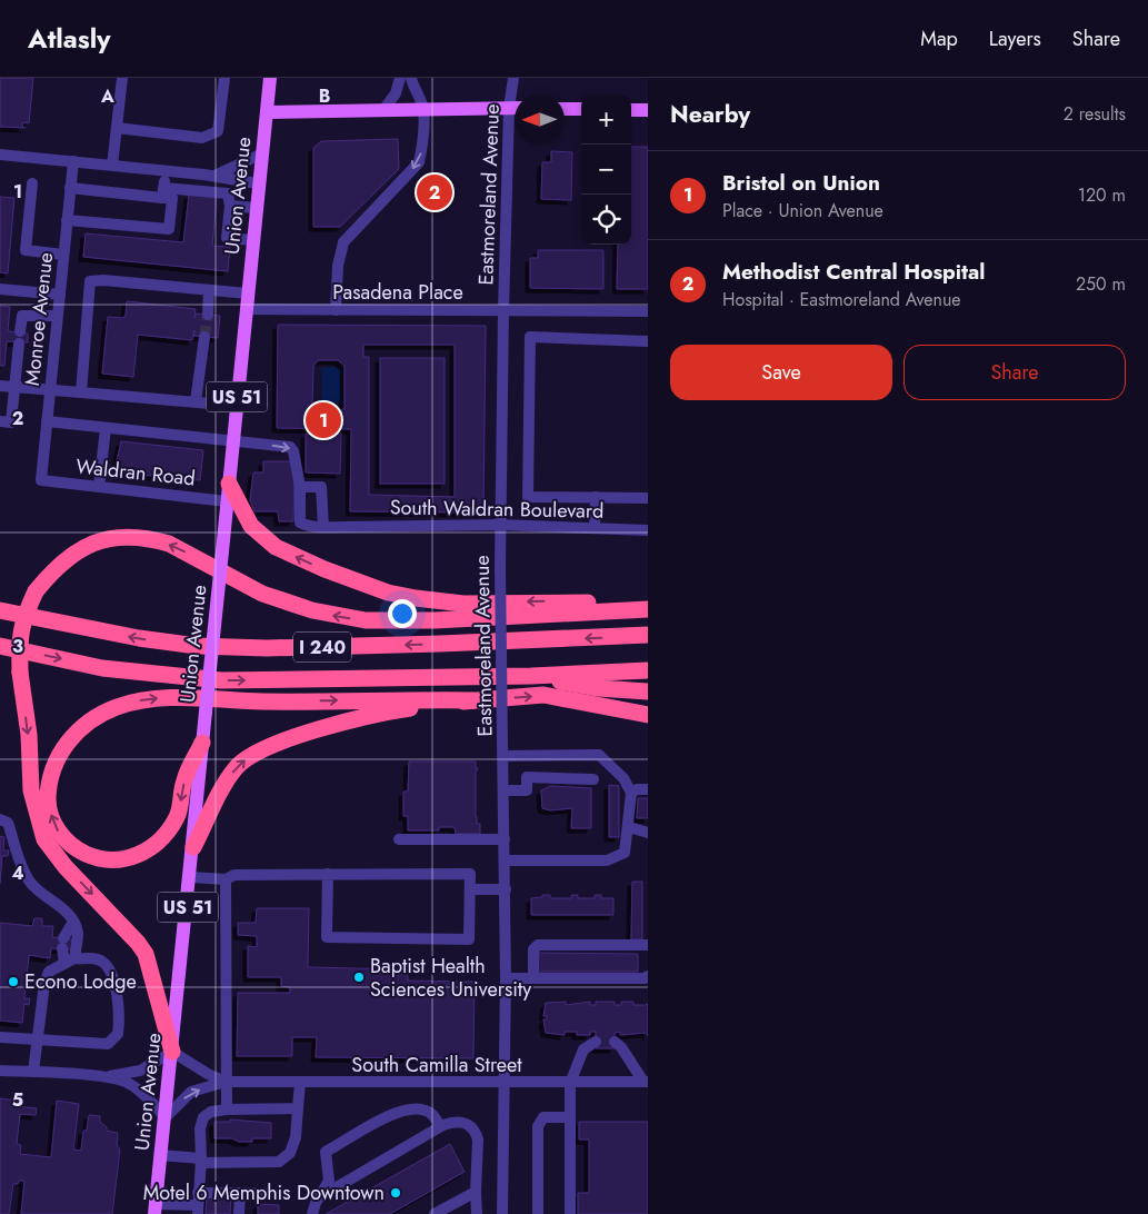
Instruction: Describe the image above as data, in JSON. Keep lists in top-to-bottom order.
{
  "streets": {
    "highway": ["I 240"],
    "main road": ["Union Avenue", "US 51"],
    "street": [
      "Eastmoreland Avenue",
      "Pasadena Place",
      "Monroe Avenue",
      "Waldran Road",
      "South Waldran Boulevard",
      "South Camilla Street"
    ]
  },
  "crossings": [
    ["Eastmoreland Avenue", "Pasadena Place"],
    ["Eastmoreland Avenue", "South Waldran Boulevard"],
    ["Eastmoreland Avenue", "South Camilla Street"],
    ["Union Avenue", "Pasadena Place"],
    ["Union Avenue", "Waldran Road"],
    ["Union Avenue", "South Camilla Street"],
    ["Monroe Avenue", "Waldran Road"]
  ],
  "places": ["Baptist Health Sciences University", "Econo Lodge", "Motel 6 Memphis Downtown"],
  "north": "left",
  "page": {
    "header": "Atlasly",
    "nav": ["Map", "Layers", "Share"],
    "heading": ["Nearby", "2 results"],
    "map_buttons": ["+", "−"],
    "list": [
      {
        "mark": "1",
        "name": "Bristol on Union",
        "note": "Place · Union Avenue",
        "value": "120 m"
      },
      {
        "mark": "2",
        "name": "Methodist Central Hospital",
        "note": "Hospital · Eastmoreland Avenue",
        "value": "250 m"
      }
    ],
    "pins": ["2", "1"],
    "buttons": ["Save", "Share"]
  },
  "grid": {
    "columns": ["A", "B"],
    "rows": [
      "1",
      "2",
      "3",
      "4",
      "5"
    ]
  }
}
